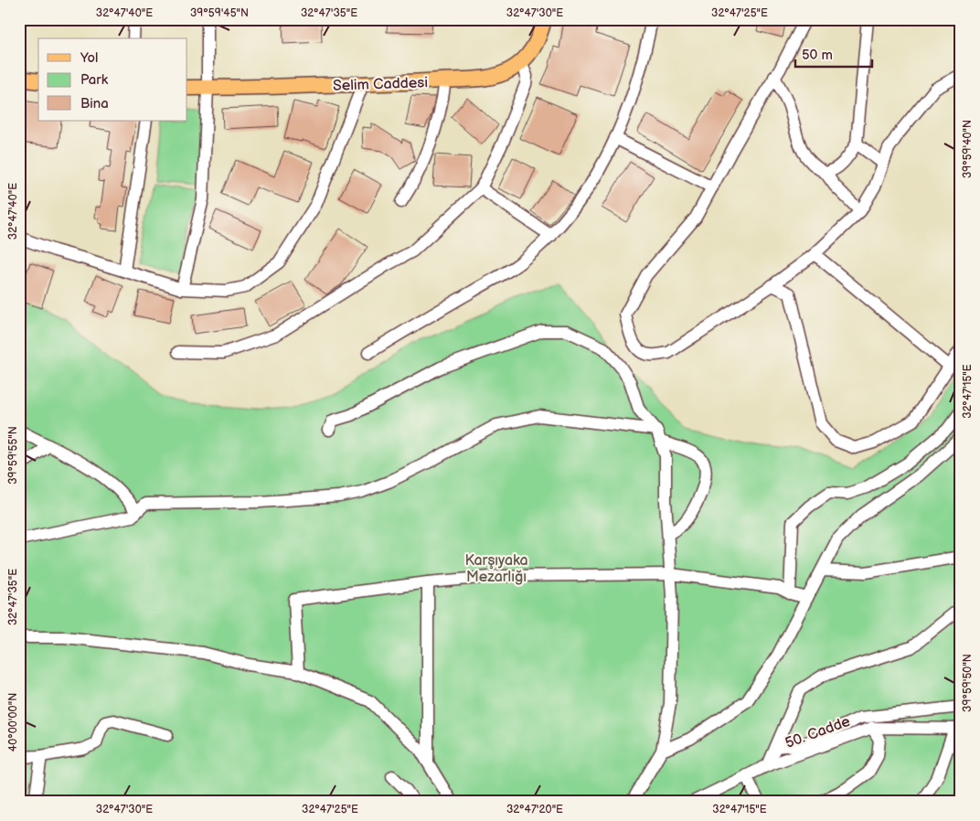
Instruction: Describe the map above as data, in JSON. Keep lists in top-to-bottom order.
{
  "streets": {
    "main road": ["Selim Caddesi"],
    "street": ["50. Cadde"]
  },
  "parks": ["Karşıyaka Mezarlığı"],
  "legend": ["Yol", "Park", "Bina"],
  "scale_bar": "50 m",
  "coordinates": [
    "32°47'40\"E",
    "39°59'45\"N",
    "32°47'35\"E",
    "32°47'30\"E",
    "32°47'25\"E",
    "39°59'40\"N",
    "32°47'15\"E",
    "39°59'55\"N",
    "39°59'50\"N",
    "40°00'00\"N",
    "32°47'20\"E"
  ]
}
